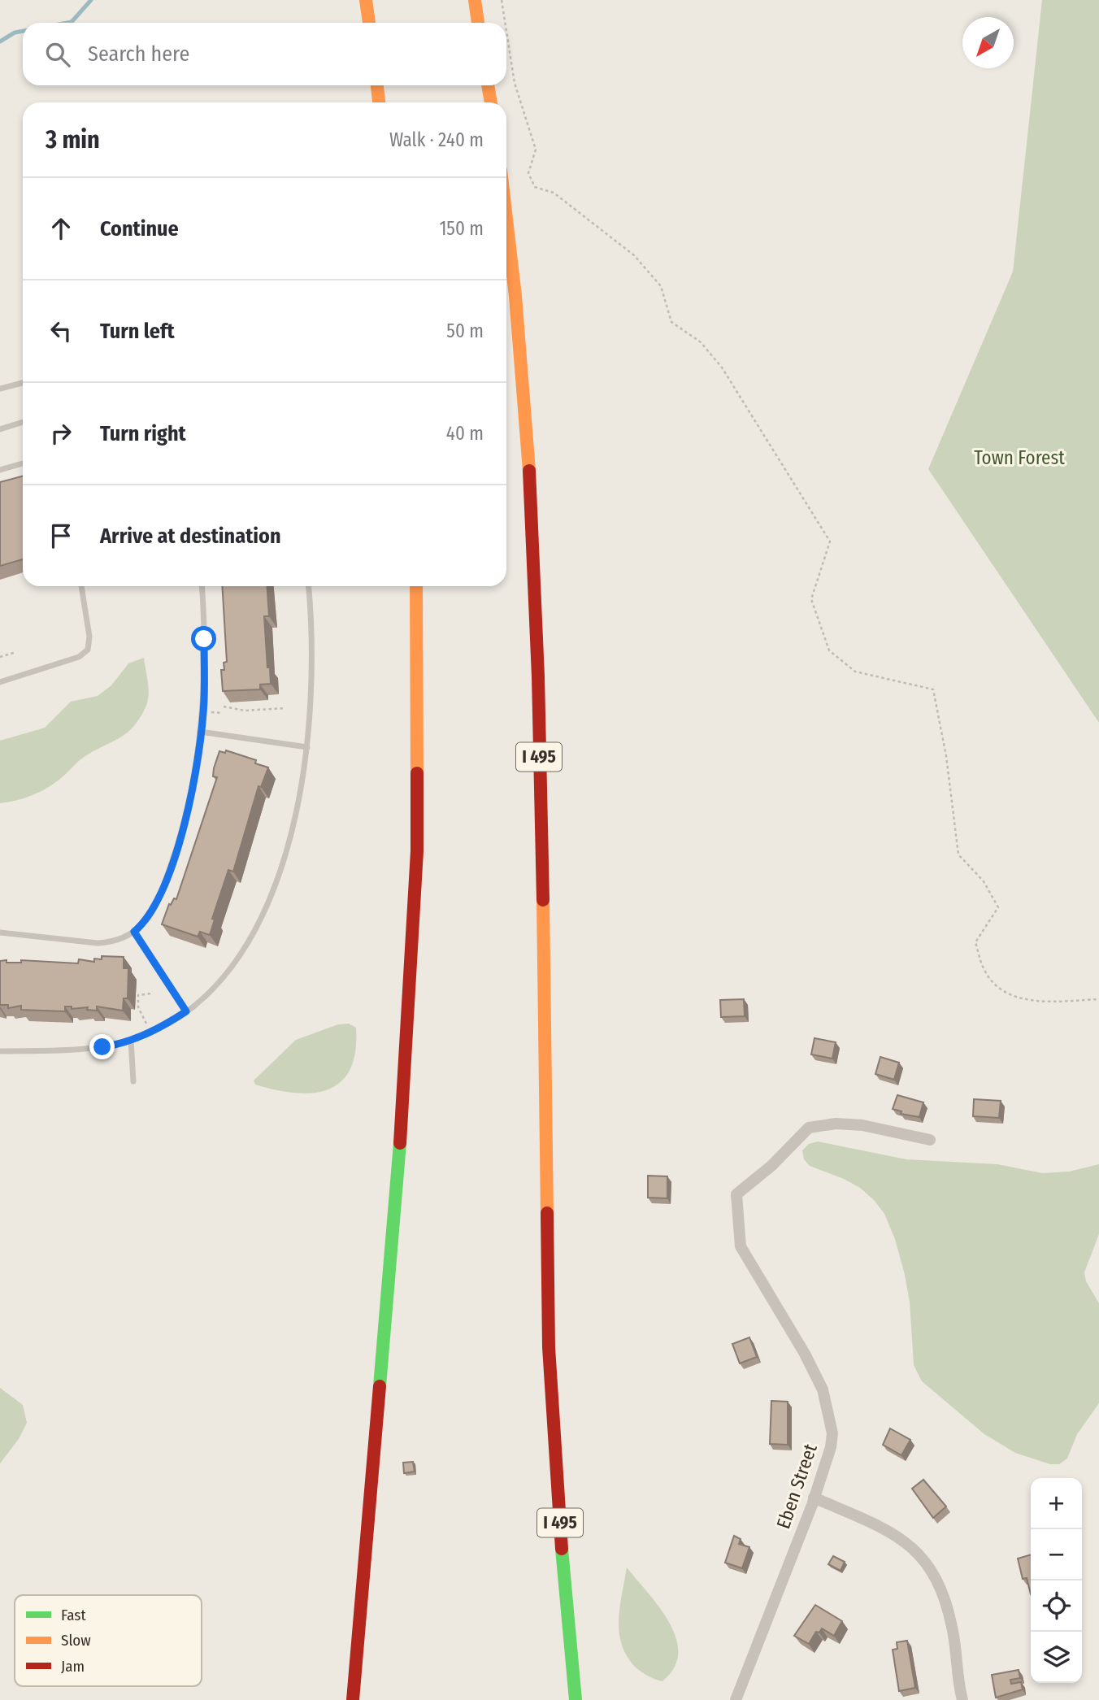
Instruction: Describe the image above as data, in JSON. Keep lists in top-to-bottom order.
{
  "streets": {
    "highway": ["I 495"],
    "street": ["Eben Street"]
  },
  "parks": ["Town Forest"],
  "legend": ["Fast", "Slow", "Jam"],
  "north": "bottom left",
  "page": {
    "search": "Search here",
    "heading": ["3 min", "Walk · 240 m"],
    "list": [
      ["Continue", "150 m"],
      ["Turn left", "50 m"],
      ["Turn right", "40 m"],
      "Arrive at destination"
    ],
    "map_buttons": ["+", "−"]
  }
}
